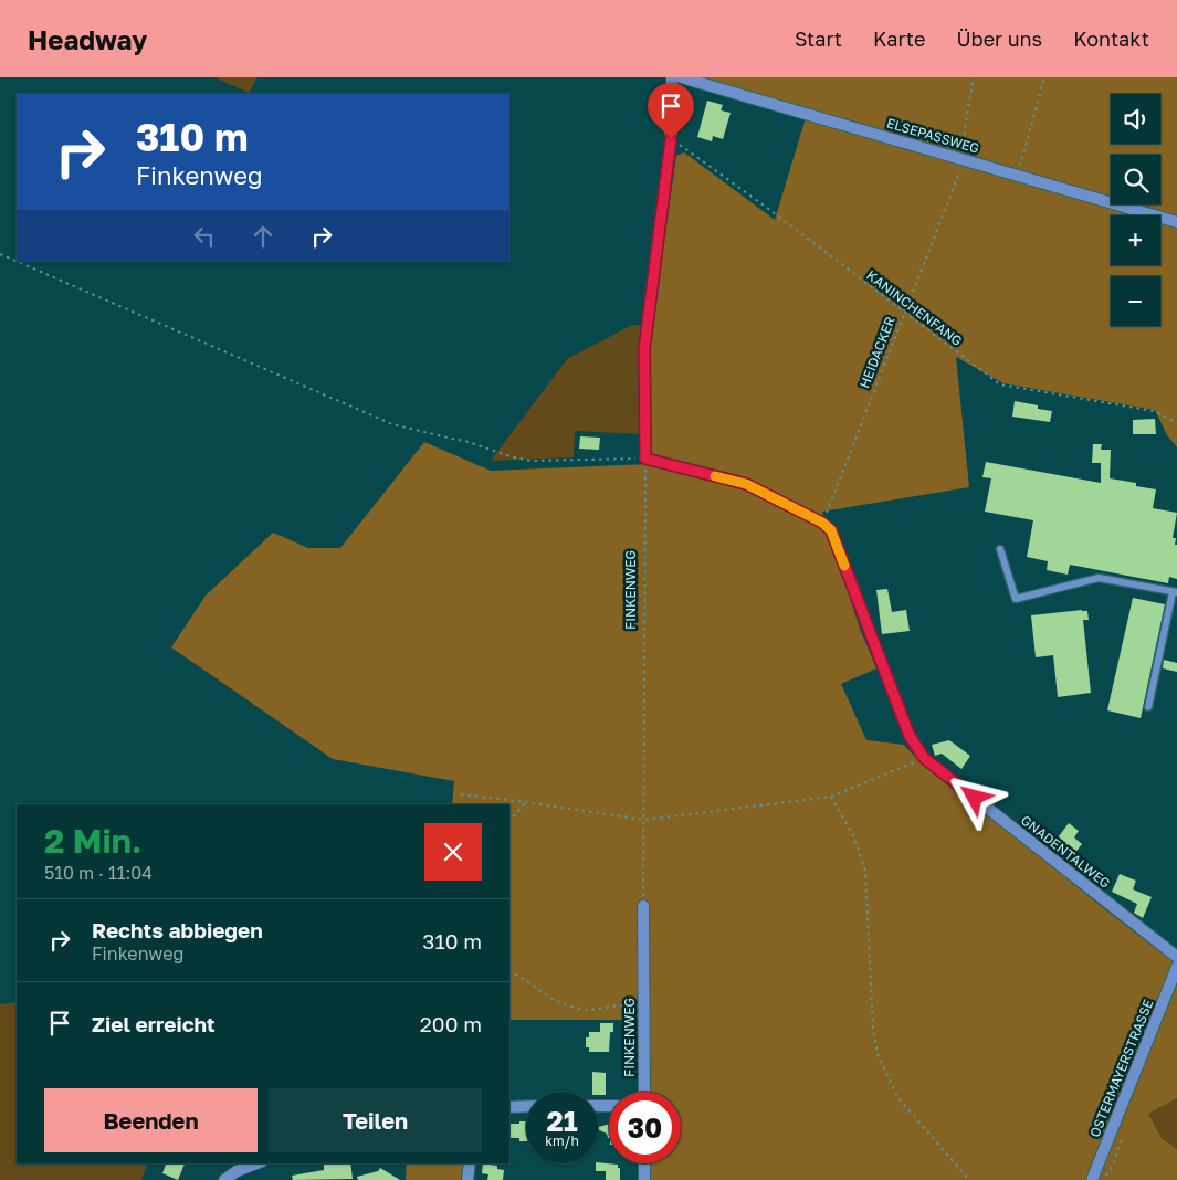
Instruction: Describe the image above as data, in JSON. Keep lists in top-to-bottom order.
{
  "streets": {
    "street": [
      "ELSEPASSWEG",
      "FINKENWEG",
      "GNADENTALWEG",
      "OSTERMAYERSTRASSE"
    ],
    "path": ["KANINCHENFANG", "HEIDACKER"]
  },
  "crossings": [
    ["ELSEPASSWEG", "HEIDACKER"],
    ["KANINCHENFANG", "HEIDACKER"],
    ["HEIDACKER", "GNADENTALWEG"]
  ],
  "page": {
    "header": "Headway",
    "nav": [
      "Start",
      "Karte",
      "Über uns",
      "Kontakt"
    ],
    "map_buttons": ["+", "−"],
    "turn": ["310 m", "Finkenweg"],
    "heading": ["2 Min.", "510 m · 11:04"],
    "list": [
      {
        "name": "Rechts abbiegen",
        "note": "Finkenweg",
        "value": "310 m"
      },
      {
        "name": "Ziel erreicht",
        "value": "200 m"
      }
    ],
    "buttons": ["Beenden", "Teilen"],
    "speed": "21 km/h",
    "limit": "30"
  }
}
